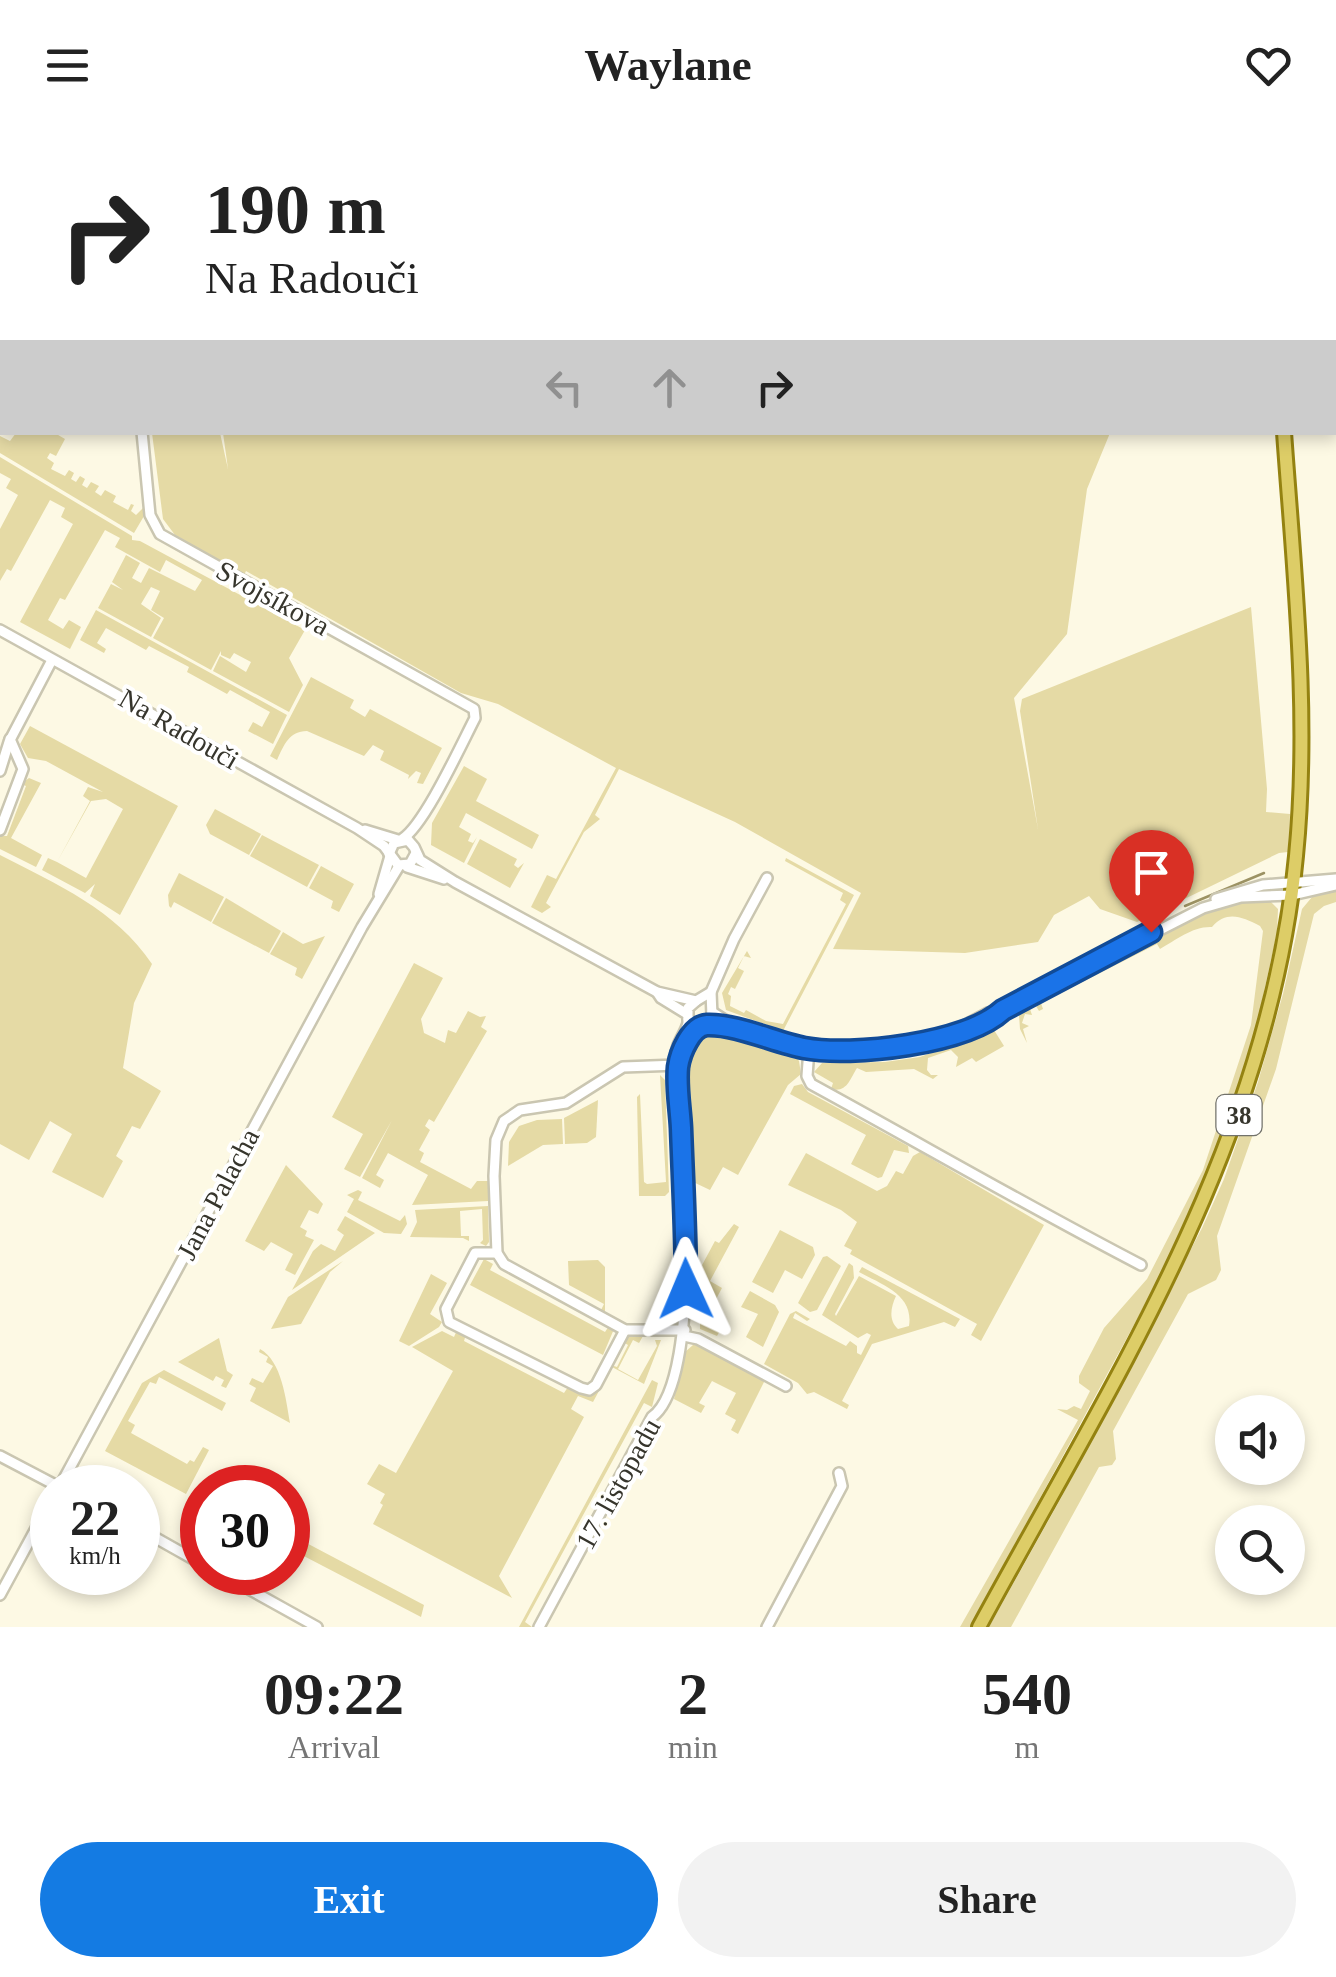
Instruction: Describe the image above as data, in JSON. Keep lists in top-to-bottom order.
{
  "streets": {
    "main road": ["38"],
    "street": [
      "Svojsíkova",
      "Na Radouči",
      "Jana Palacha",
      "17. listopadu"
    ]
  },
  "page": {
    "header": "Waylane",
    "turn": ["190 m", "Na Radouči"],
    "speed": "22 km/h",
    "limit": "30",
    "eta": [
      "09:22",
      "Arrival",
      "2",
      "min",
      "540",
      "m"
    ],
    "buttons": ["Exit", "Share"]
  }
}
